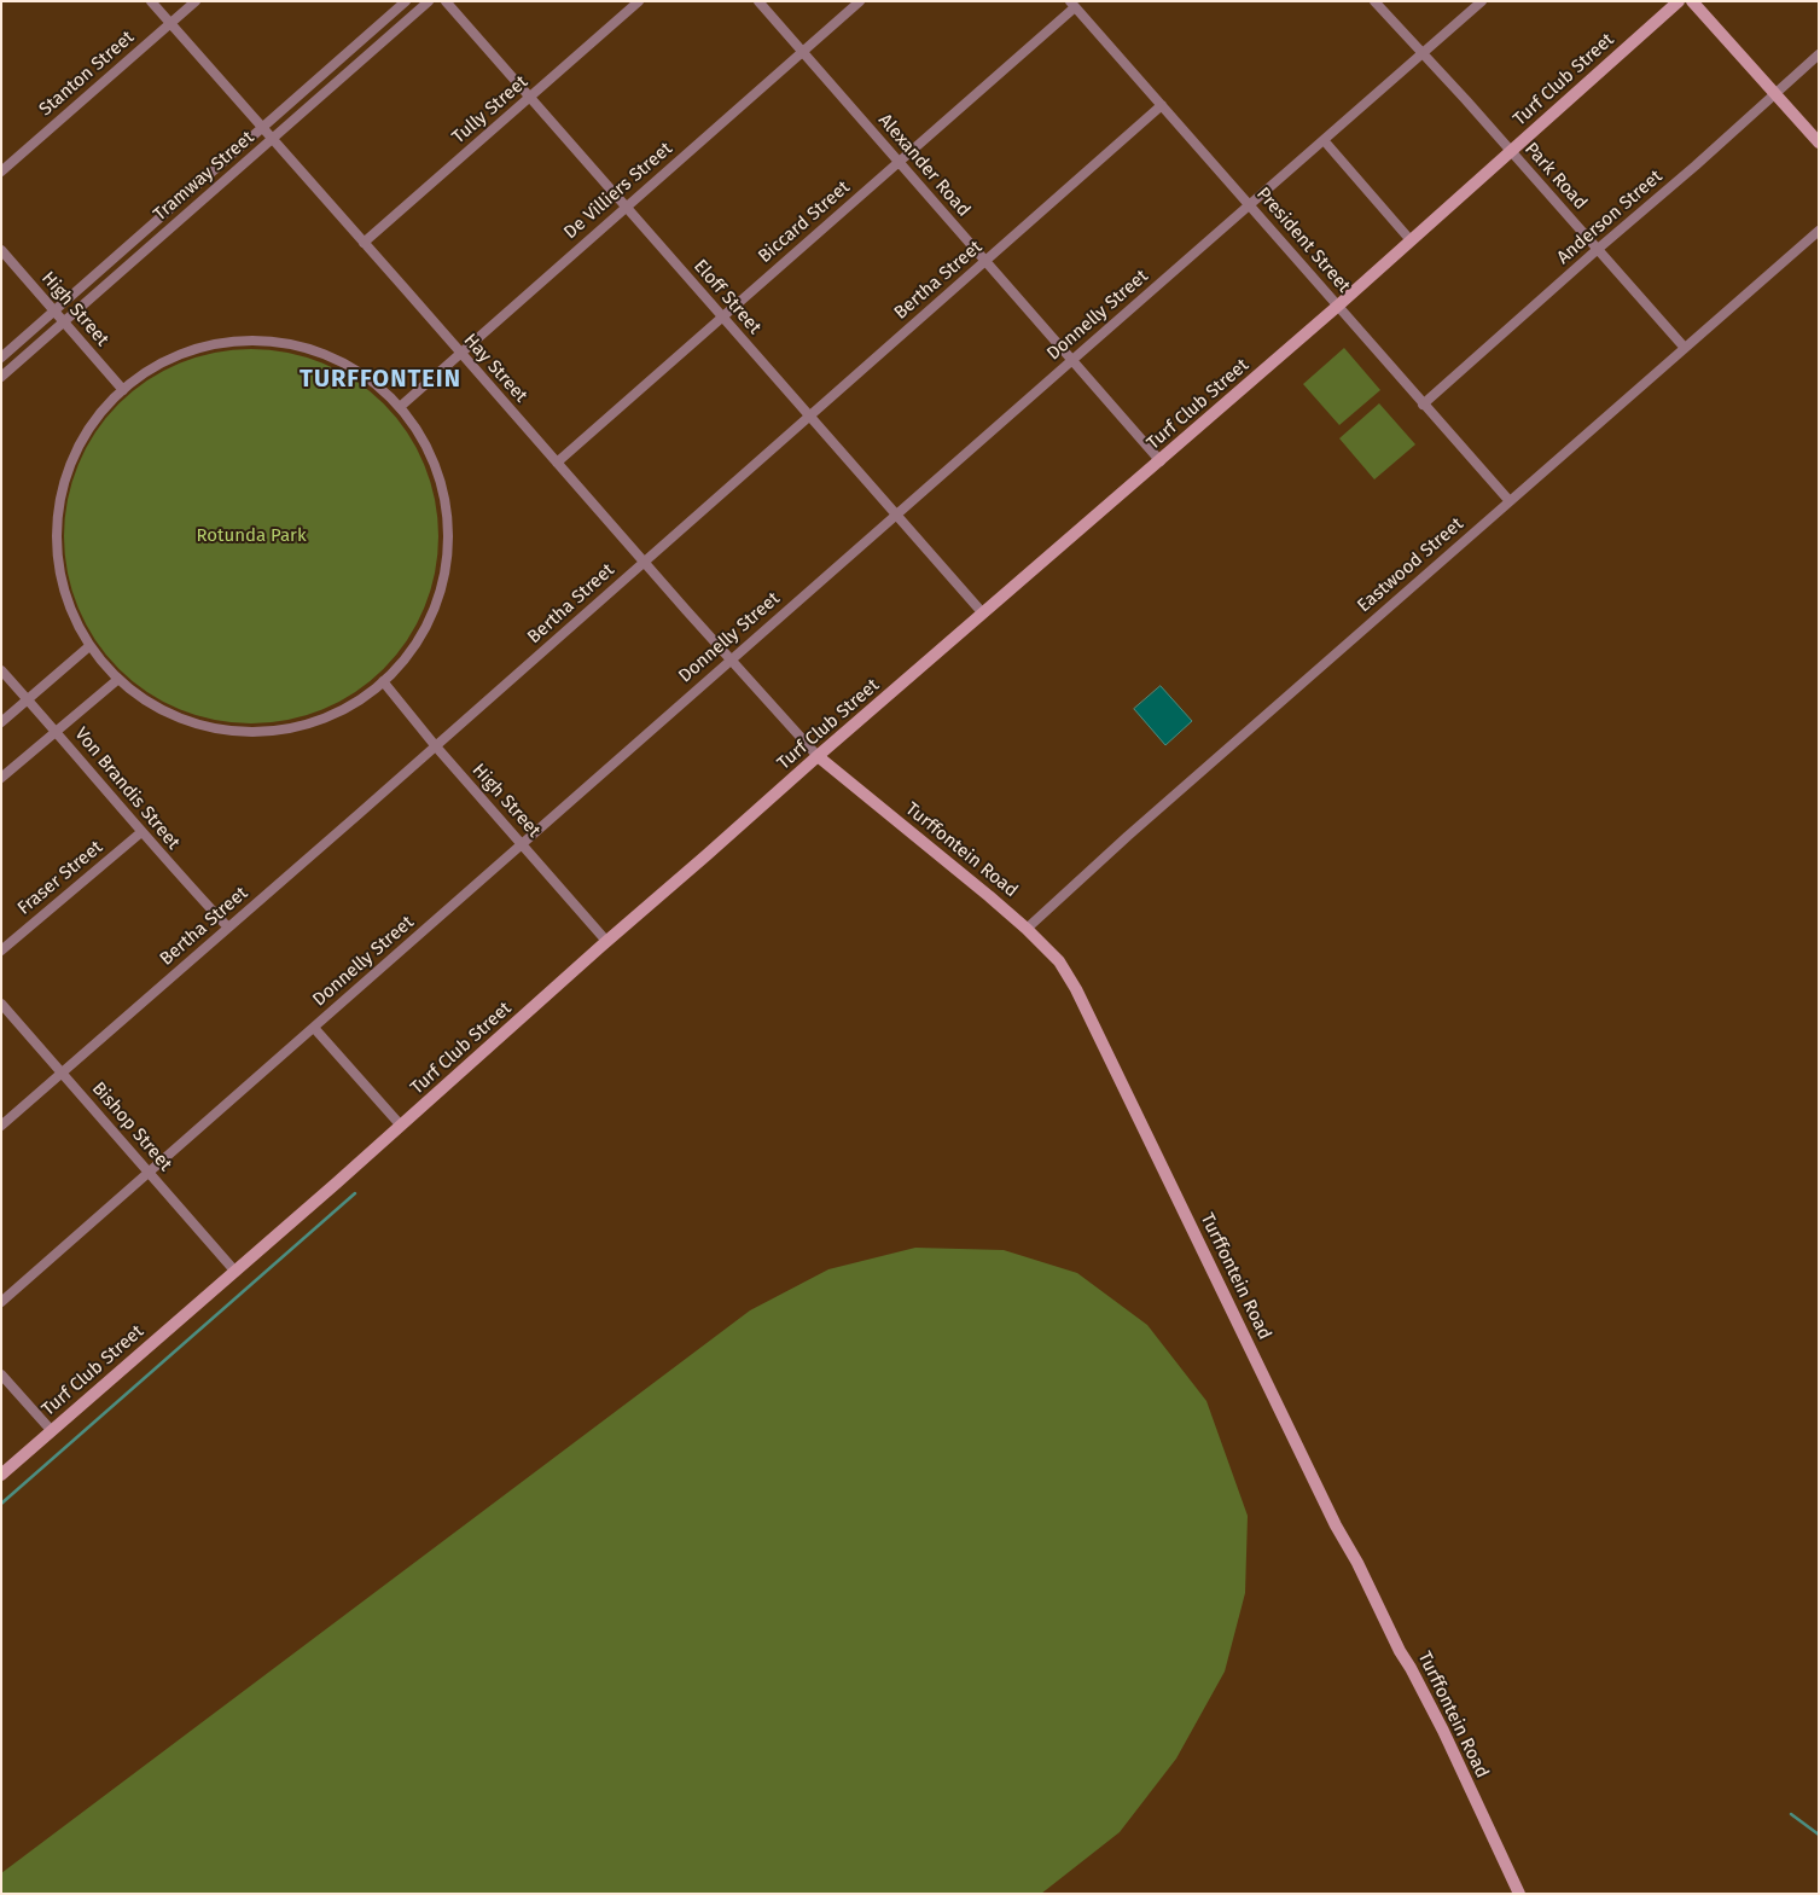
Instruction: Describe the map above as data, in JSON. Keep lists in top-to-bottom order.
{
  "streets": {
    "main road": ["Turf Club Street", "Turffontein Road"],
    "street": [
      "Stanton Street",
      "Tully Street",
      "Alexander Road",
      "Tramway Street",
      "Park Road",
      "De Villiers Street",
      "Anderson Street",
      "Biccard Street",
      "President Street",
      "Bertha Street",
      "Eloff Street",
      "High Street",
      "Donnelly Street",
      "Hay Street",
      "Eastwood Street",
      "Von Brandis Street",
      "Fraser Street",
      "Bishop Street"
    ]
  },
  "crossings": [
    ["Stanton Street", "Hay Street"],
    ["Turf Club Street", "Alexander Road"],
    ["Turf Club Street", "Park Road"],
    ["Turf Club Street", "President Street"],
    ["Turf Club Street", "Eloff Street"],
    ["Turf Club Street", "High Street"],
    ["Turf Club Street", "Hay Street"],
    ["Turf Club Street", "Turffontein Road"],
    ["Turf Club Street", "Bishop Street"],
    ["Tully Street", "Eloff Street"],
    ["Tully Street", "Hay Street"],
    ["Alexander Road", "De Villiers Street"],
    ["Alexander Road", "Biccard Street"],
    ["Alexander Road", "Bertha Street"],
    ["Alexander Road", "Donnelly Street"],
    ["Tramway Street", "High Street"],
    ["Tramway Street", "Hay Street"],
    ["Park Road", "Anderson Street"],
    ["Park Road", "Donnelly Street"],
    ["Park Road", "Eastwood Street"],
    ["De Villiers Street", "Eloff Street"],
    ["De Villiers Street", "Hay Street"],
    ["Anderson Street", "President Street"],
    ["Biccard Street", "President Street"],
    ["Biccard Street", "Eloff Street"],
    ["Biccard Street", "Hay Street"],
    ["President Street", "Bertha Street"],
    ["President Street", "Donnelly Street"],
    ["President Street", "Eastwood Street"],
    ["Bertha Street", "Eloff Street"],
    ["Bertha Street", "High Street"],
    ["Bertha Street", "Hay Street"],
    ["Bertha Street", "Von Brandis Street"],
    ["Bertha Street", "Bishop Street"],
    ["Eloff Street", "Donnelly Street"],
    ["High Street", "Donnelly Street"],
    ["Donnelly Street", "Hay Street"],
    ["Donnelly Street", "Bishop Street"],
    ["Hay Street", "Turffontein Road"],
    ["Eastwood Street", "Turffontein Road"],
    ["Von Brandis Street", "Fraser Street"]
  ],
  "districts": ["TURFFONTEIN"],
  "parks": ["Rotunda Park"]
}
